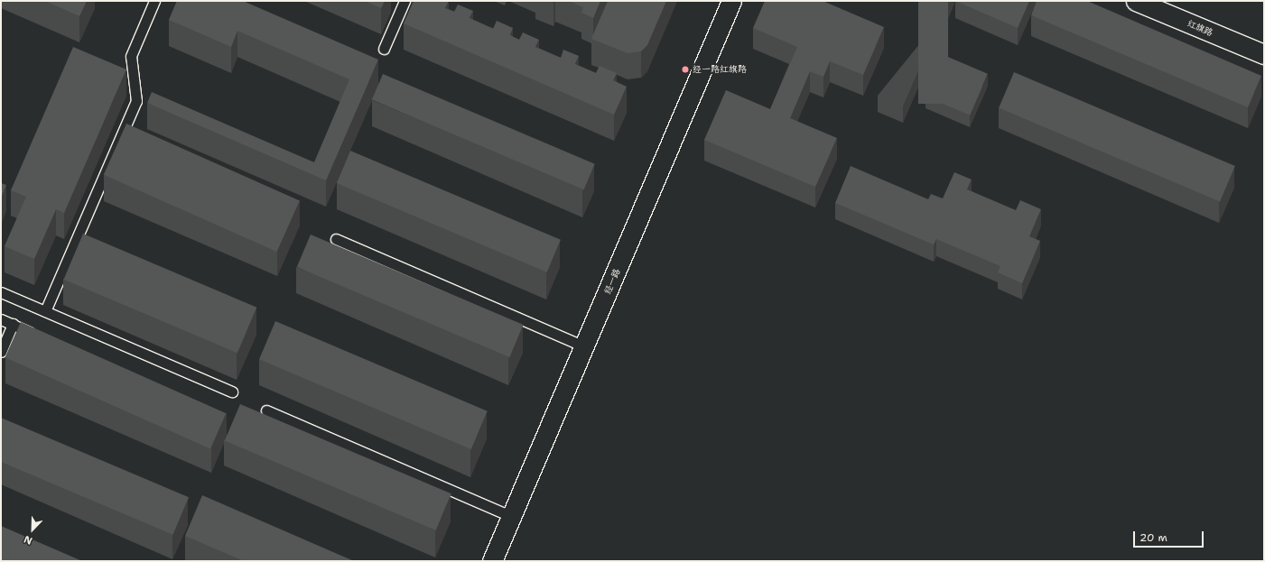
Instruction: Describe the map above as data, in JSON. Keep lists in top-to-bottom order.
{
  "streets": {
    "street": ["红旗路", "经一路"]
  },
  "places": ["经一路红旗路"],
  "scale_bar": "20 m",
  "north": "bottom left"
}
